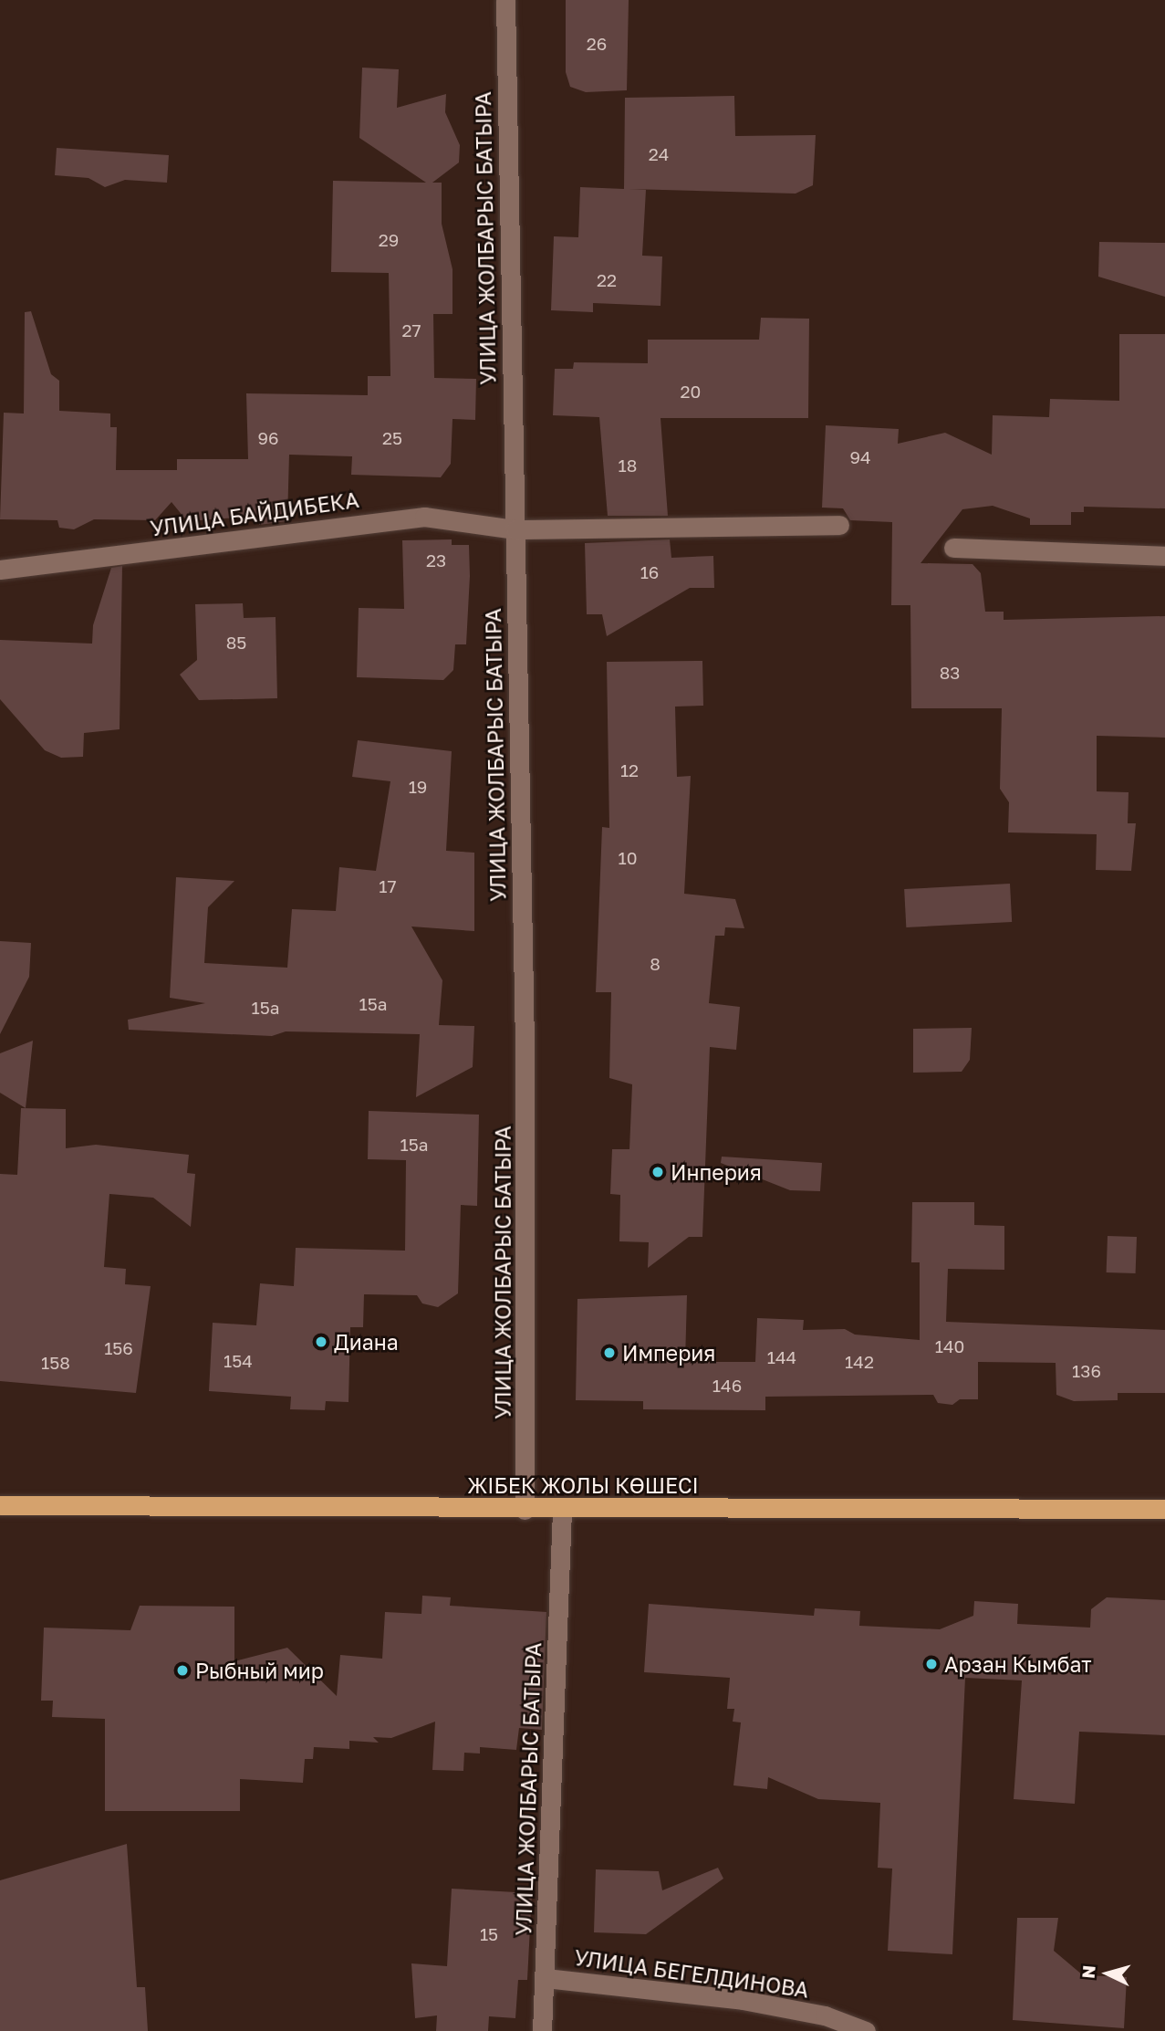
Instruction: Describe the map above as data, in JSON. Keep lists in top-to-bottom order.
{
  "streets": {
    "highway": ["ЖІБЕК ЖОЛЫ КӨШЕСІ"],
    "street": ["УЛИЦА ЖОЛБАРЫС БАТЫРА", "УЛИЦА БАЙДИБЕКА", "УЛИЦА БЕГЕЛДИНОВА"]
  },
  "crossings": [
    ["УЛИЦА ЖОЛБАРЫС БАТЫРА", "УЛИЦА БАЙДИБЕКА"],
    ["УЛИЦА ЖОЛБАРЫС БАТЫРА", "ЖІБЕК ЖОЛЫ КӨШЕСІ"],
    ["УЛИЦА ЖОЛБАРЫС БАТЫРА", "УЛИЦА БЕГЕЛДИНОВА"]
  ],
  "places": [
    "Инперия",
    "Диана",
    "Империя",
    "Арзан Кымбат",
    "Рыбный мир"
  ],
  "house_numbers": [
    "26",
    "24",
    "29",
    "22",
    "27",
    "20",
    "96",
    "25",
    "94",
    "18",
    "23",
    "16",
    "85",
    "83",
    "12",
    "19",
    "10",
    "17",
    "8",
    "15а",
    "15а",
    "15а",
    "140",
    "156",
    "144",
    "154",
    "142",
    "158",
    "136",
    "146",
    "15"
  ],
  "north": "left"
}
